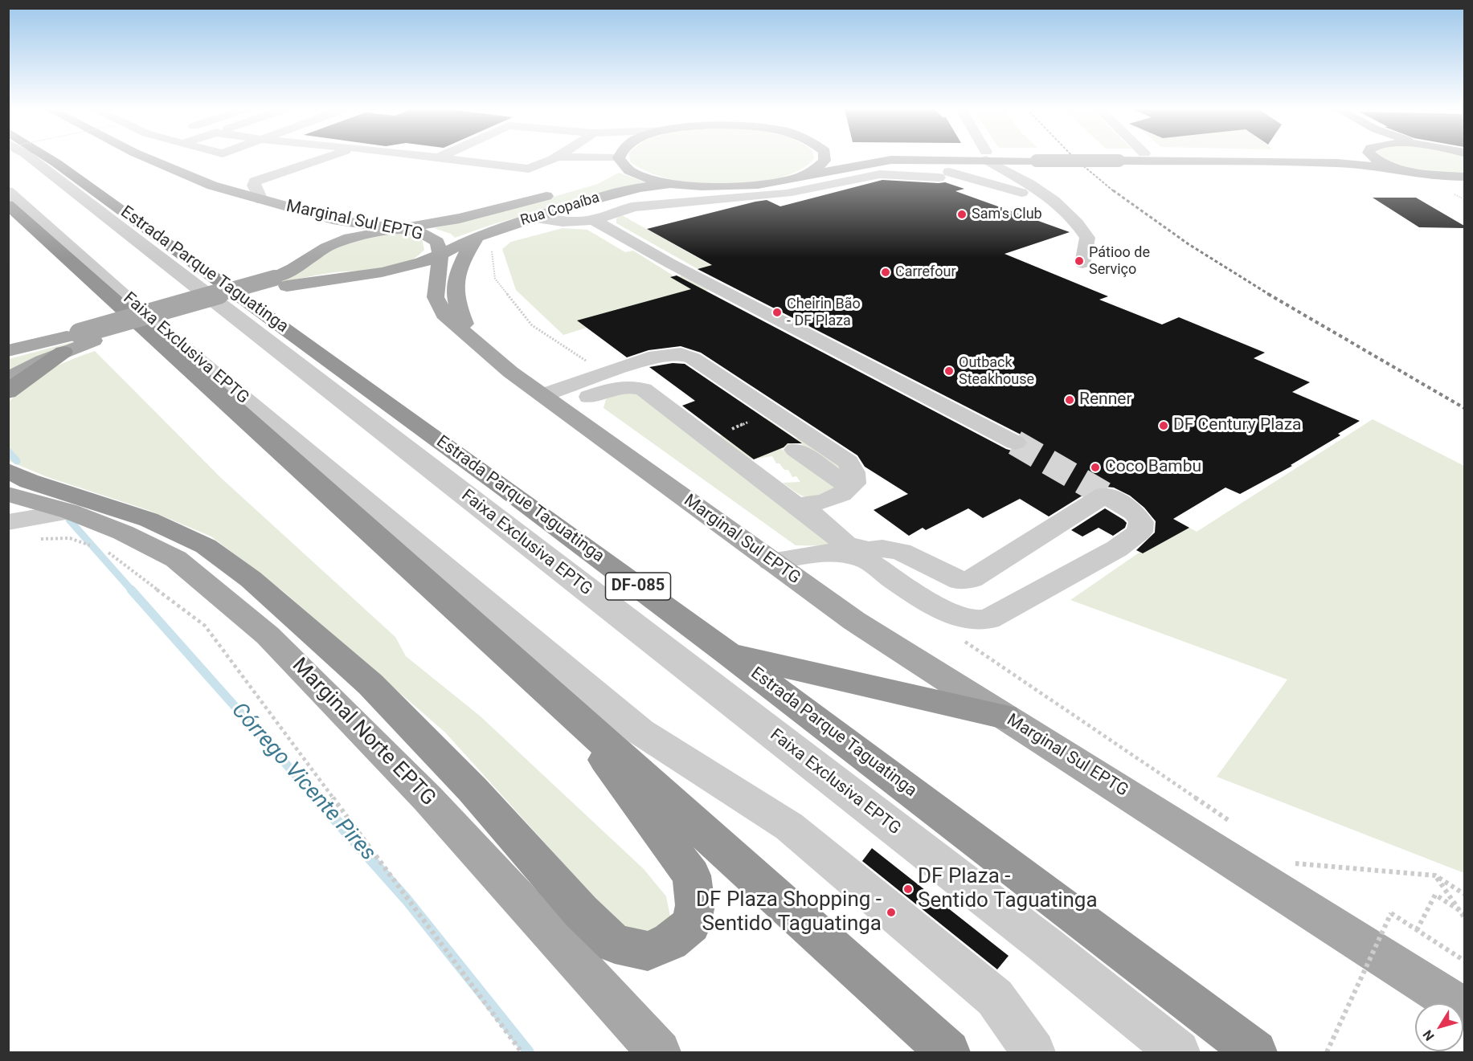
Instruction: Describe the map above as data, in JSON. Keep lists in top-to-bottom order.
{
  "streets": {
    "highway": ["Estrada Parque Taguatinga", "DF-085"],
    "main road": ["Rua Copaíba", "Marginal Sul EPTG", "Marginal Norte EPTG"],
    "street": ["Faixa Exclusiva EPTG"]
  },
  "crossings": [
    ["Rua Copaíba", "Marginal Sul EPTG"]
  ],
  "water": ["Córrego Vicente Pires"],
  "places": [
    "Sam's Club",
    "Pátioo de Serviço",
    "Carrefour",
    "Cheirin Bão - DF Plaza",
    "Outback Steakhouse",
    "Renner",
    "DF Century Plaza",
    "Coco Bambu",
    "DF Plaza - Sentido Taguatinga",
    "DF Plaza Shopping - Sentido Taguatinga"
  ],
  "north": "bottom left"
}
